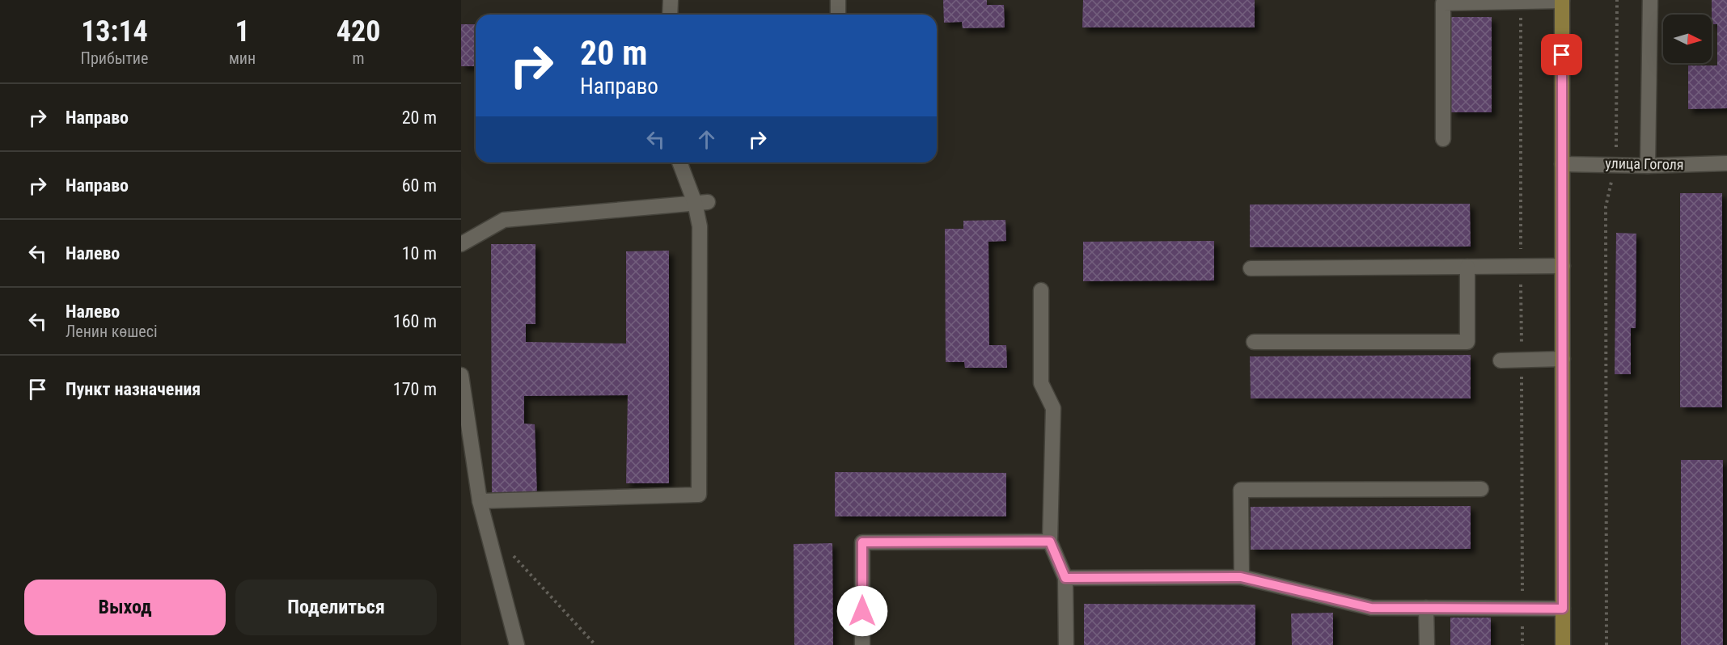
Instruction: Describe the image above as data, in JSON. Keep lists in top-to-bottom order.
{
  "streets": {
    "lane": ["улица Гоголя"]
  },
  "north": "right",
  "page": {
    "eta": [
      "13:14",
      "Прибытие",
      "1",
      "мин",
      "420",
      "m"
    ],
    "turn": ["20 m", "Направо"],
    "list": [
      {
        "name": "Направо",
        "value": "20 m"
      },
      {
        "name": "Направо",
        "value": "60 m"
      },
      {
        "name": "Налево",
        "value": "10 m"
      },
      {
        "name": "Налево",
        "note": "Ленин көшесі",
        "value": "160 m"
      },
      {
        "name": "Пункт назначения",
        "value": "170 m"
      }
    ],
    "buttons": ["Выход", "Поделиться"]
  }
}
